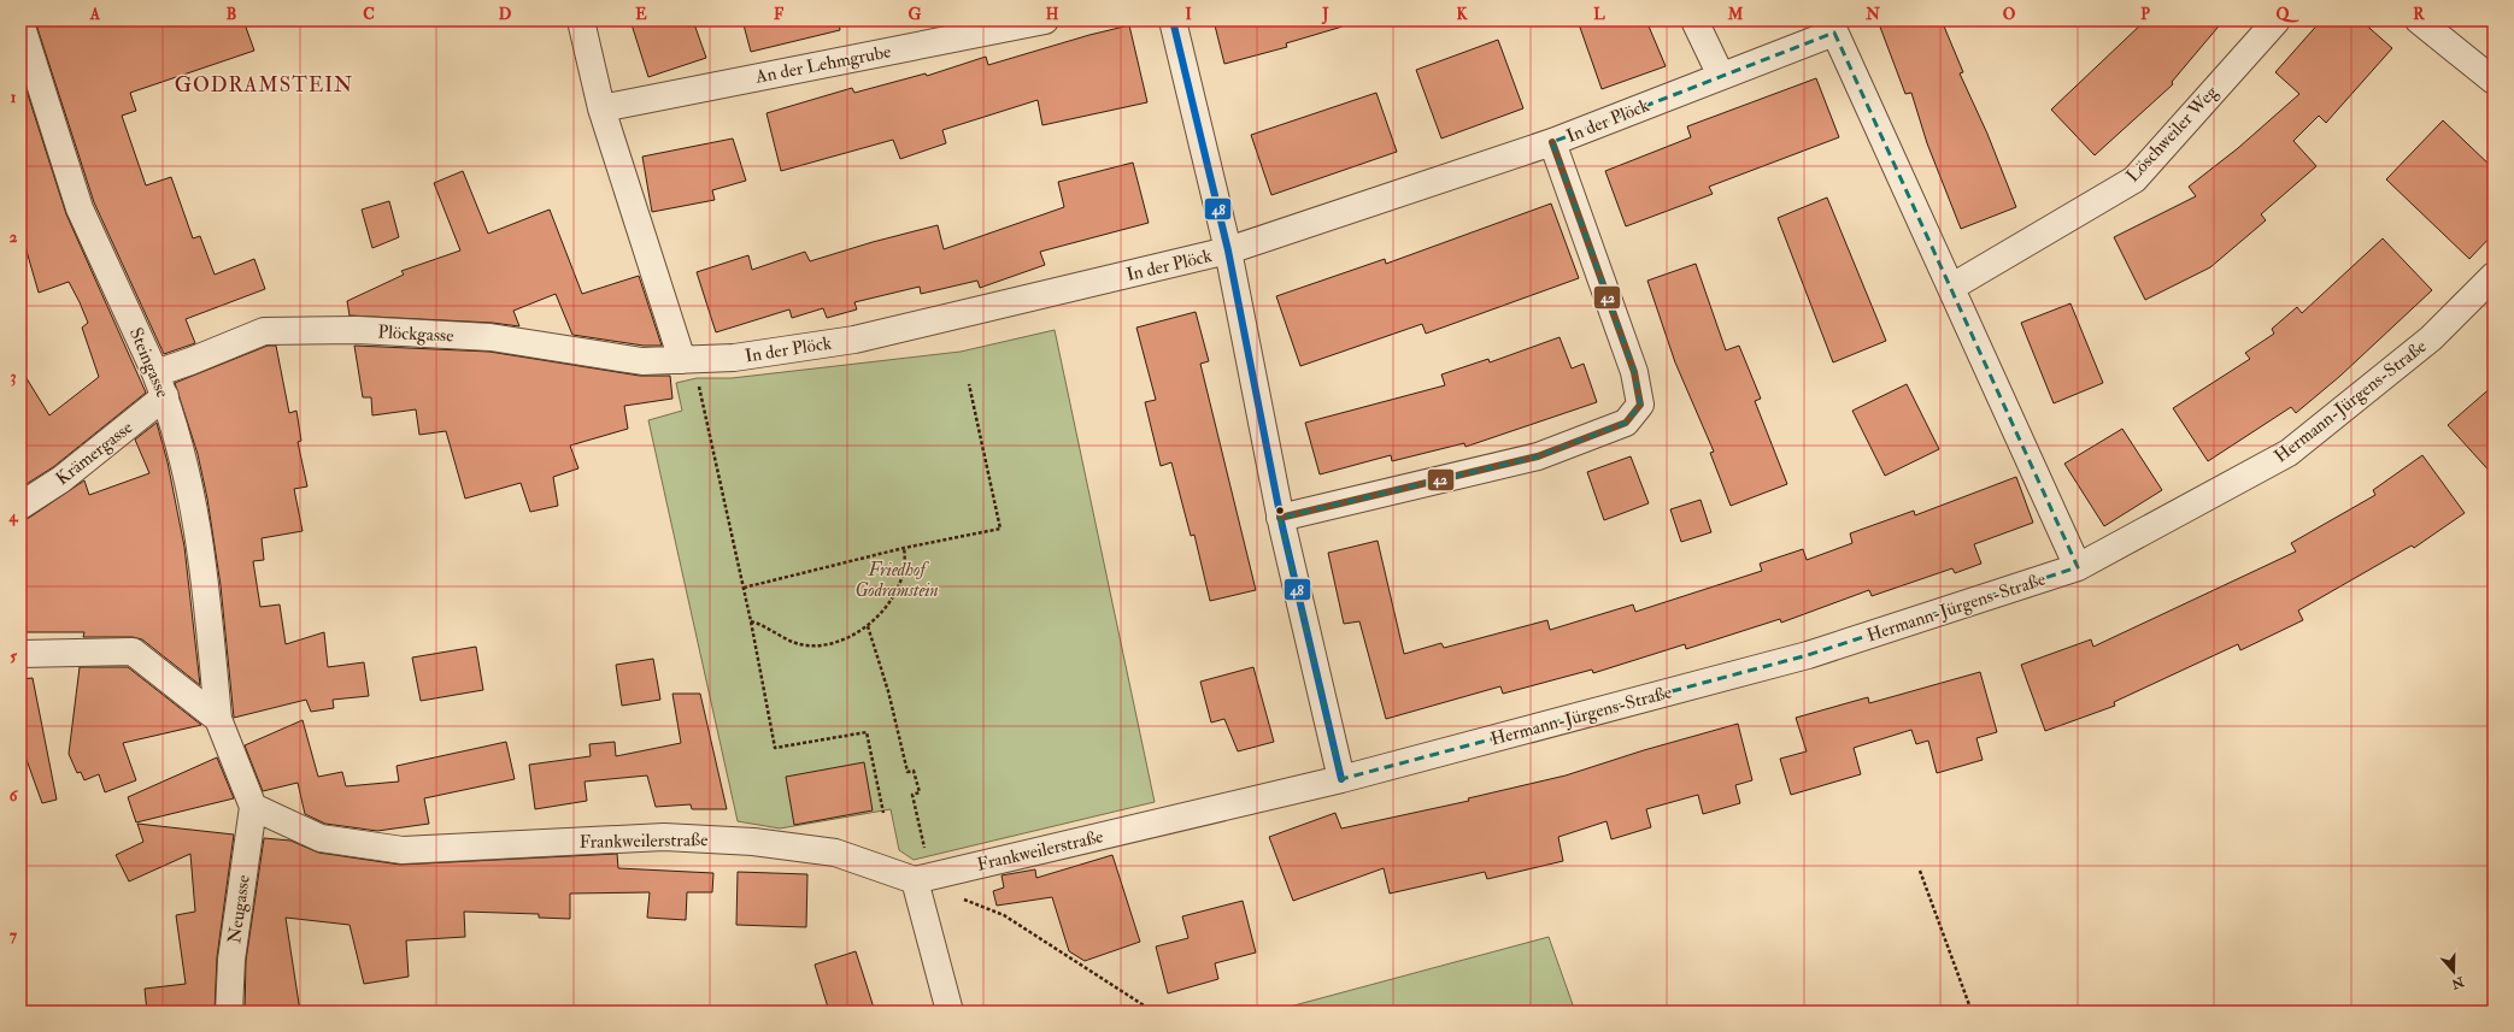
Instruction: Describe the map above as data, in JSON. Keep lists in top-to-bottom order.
{
  "streets": {
    "street": [
      "An der Lehmgrube",
      "In der Plöck",
      "Löschweiler Weg",
      "Plöckgasse",
      "Steingasse",
      "Hermann-Jürgens-Straße",
      "Krämergasse",
      "Frankweilerstraße",
      "Neugasse"
    ]
  },
  "crossings": [
    ["In der Plöck", "Plöckgasse"],
    ["Plöckgasse", "Steingasse"],
    ["Plöckgasse", "Krämergasse"],
    ["Steingasse", "Krämergasse"],
    ["Hermann-Jürgens-Straße", "Frankweilerstraße"],
    ["Frankweilerstraße", "Neugasse"]
  ],
  "districts": ["GODRAMSTEIN"],
  "parks": ["Friedhof Godramstein"],
  "lines": ["transit line 48", "transit line 42"],
  "north": "bottom",
  "grid": {
    "columns": [
      "A",
      "B",
      "C",
      "D",
      "E",
      "F",
      "G",
      "H",
      "I",
      "J",
      "K",
      "L",
      "M",
      "N",
      "O",
      "P",
      "Q",
      "R"
    ],
    "rows": [
      "1",
      "2",
      "3",
      "4",
      "5",
      "6",
      "7"
    ]
  }
}
